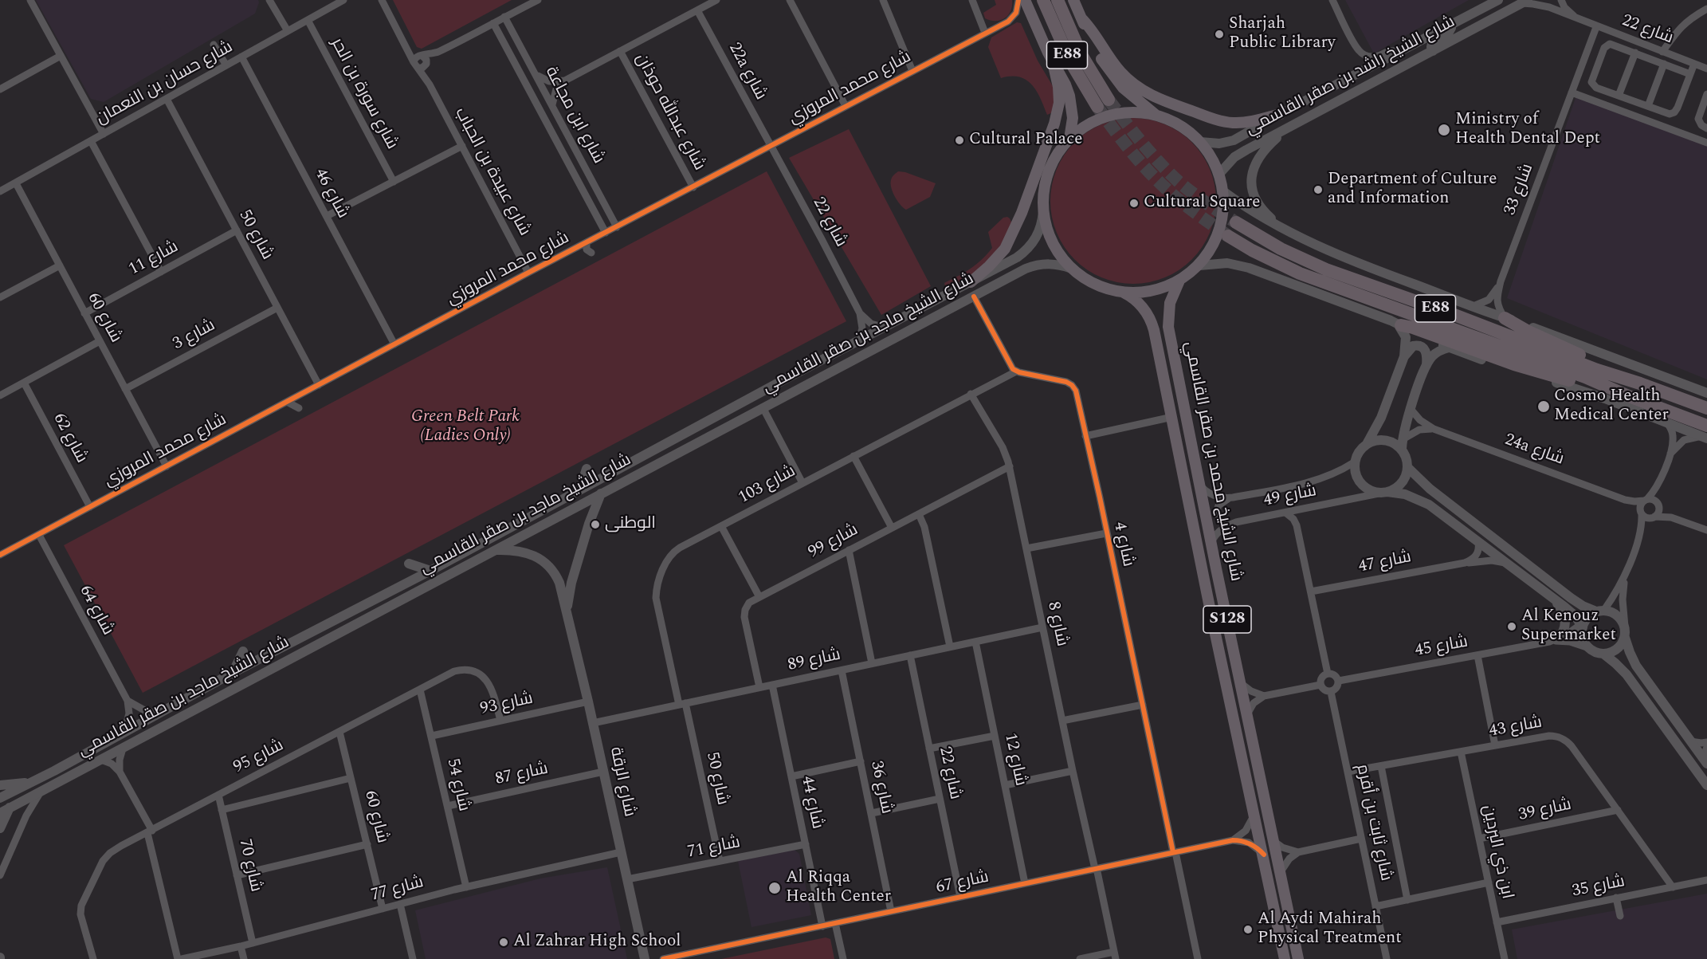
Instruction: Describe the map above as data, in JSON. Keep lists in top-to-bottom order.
{
  "streets": {
    "highway": ["E88"],
    "main road": [
      "شارع الشيخ راشد بن صقر القاسمي",
      "شارع الشيخ ماجد بن صقر القاسمي",
      "شارع الشيخ محمد بن صقر القاسمي",
      "S128",
      "شارع الرقة"
    ],
    "street": [
      "شارع 22",
      "22a شارع",
      "شارع حسان بن النعمان",
      "شارع محمد المروزي",
      "شارع سورة بن الحر",
      "شارع عبدالله حوذان",
      "شارع ابن مجاعة",
      "شارع عبيدة بن الحباب",
      "شارع 33",
      "شارع 46",
      "شارع 50",
      "شارع 11",
      "شارع 60",
      "شارع 3",
      "شارع 62",
      "24a شارع",
      "شارع 103",
      "شارع 49",
      "شارع 99",
      "شارع 4",
      "شارع 47",
      "شارع 64",
      "شارع 8",
      "شارع 45",
      "شارع 89",
      "شارع 93",
      "شارع 43",
      "شارع 95",
      "شارع 12",
      "شارع 87",
      "شارع 54",
      "شارع 36",
      "شارع 44",
      "شارع 39",
      "شارع ثابت بن أقرم",
      "شارع 71",
      "ابن ذي البردين",
      "شارع 70",
      "شارع 67",
      "شارع 35",
      "شارع 77"
    ]
  },
  "crossings": [
    ["شارع 22", "22a شارع"],
    ["شارع 22", "شارع الشيخ راشد بن صقر القاسمي"],
    ["شارع 22", "شارع محمد المروزي"],
    ["شارع 22", "شارع 33"],
    ["شارع 22", "شارع الشيخ ماجد بن صقر القاسمي"],
    ["شارع 22", "شارع 89"],
    ["شارع 22", "شارع 67"],
    ["22a شارع", "شارع محمد المروزي"],
    ["شارع حسان بن النعمان", "شارع سورة بن الحر"],
    ["شارع حسان بن النعمان", "شارع 46"],
    ["شارع حسان بن النعمان", "شارع 50"],
    ["شارع حسان بن النعمان", "شارع 60"],
    ["شارع محمد المروزي", "شارع عبدالله حوذان"],
    ["شارع محمد المروزي", "شارع ابن مجاعة"],
    ["شارع محمد المروزي", "شارع عبيدة بن الحباب"],
    ["شارع محمد المروزي", "شارع 46"],
    ["شارع محمد المروزي", "شارع 50"],
    ["شارع محمد المروزي", "شارع 60"],
    ["شارع محمد المروزي", "شارع 62"],
    ["شارع محمد المروزي", "شارع 64"],
    ["شارع 50", "شارع 11"],
    ["شارع 50", "شارع 3"],
    ["شارع 50", "شارع 103"],
    ["شارع 50", "شارع 89"],
    ["شارع 50", "شارع 71"],
    ["شارع 11", "شارع 60"],
    ["شارع 60", "شارع 3"],
    ["شارع 60", "شارع 95"],
    ["شارع 60", "شارع 77"],
    ["شارع الشيخ ماجد بن صقر القاسمي", "شارع الرقة"],
    ["شارع الشيخ محمد بن صقر القاسمي", "شارع 49"],
    ["شارع الشيخ محمد بن صقر القاسمي", "شارع 67"],
    ["شارع 103", "شارع 4"],
    ["شارع 103", "شارع 8"],
    ["شارع 103", "شارع 89"],
    ["شارع 99", "شارع 8"],
    ["شارع 99", "شارع 89"],
    ["شارع 4", "شارع 67"],
    ["شارع 8", "شارع 89"],
    ["شارع 8", "شارع 67"],
    ["شارع 45", "شارع ثابت بن أقرم"],
    ["شارع 89", "شارع 12"],
    ["شارع 89", "شارع الرقة"],
    ["شارع 89", "شارع 36"],
    ["شارع 89", "شارع 44"],
    ["شارع 93", "شارع 95"],
    ["شارع 93", "شارع الرقة"],
    ["شارع 93", "شارع 54"],
    ["شارع 43", "شارع 39"],
    ["شارع 43", "شارع ثابت بن أقرم"],
    ["شارع 43", "ابن ذي البردين"],
    ["شارع 43", "شارع 35"],
    ["شارع 95", "شارع 54"],
    ["شارع 95", "شارع 70"],
    ["شارع 12", "شارع 67"],
    ["شارع 87", "شارع الرقة"],
    ["شارع 87", "شارع 54"],
    ["شارع الرقة", "شارع 71"],
    ["شارع الرقة", "شارع 77"],
    ["شارع 54", "شارع 77"],
    ["شارع 36", "شارع 67"],
    ["شارع 44", "شارع 71"],
    ["شارع 44", "شارع 67"],
    ["شارع 39", "ابن ذي البردين"],
    ["ابن ذي البردين", "شارع 35"],
    ["شارع 70", "شارع 77"]
  ],
  "parks": ["Green Belt Park (Ladies Only)"],
  "places": [
    "Sharjah Public Library",
    "Ministry of Health Dental Dept",
    "Cultural Palace",
    "Department of Culture and Information",
    "Cultural Square",
    "Cosmo Health Medical Center",
    "الوطنی",
    "Al Kenouz Supermarket",
    "Al Riqqa Health Center",
    "Al Aydi Mahirah Physical Treatment",
    "Al Zahrar High School"
  ]
}
